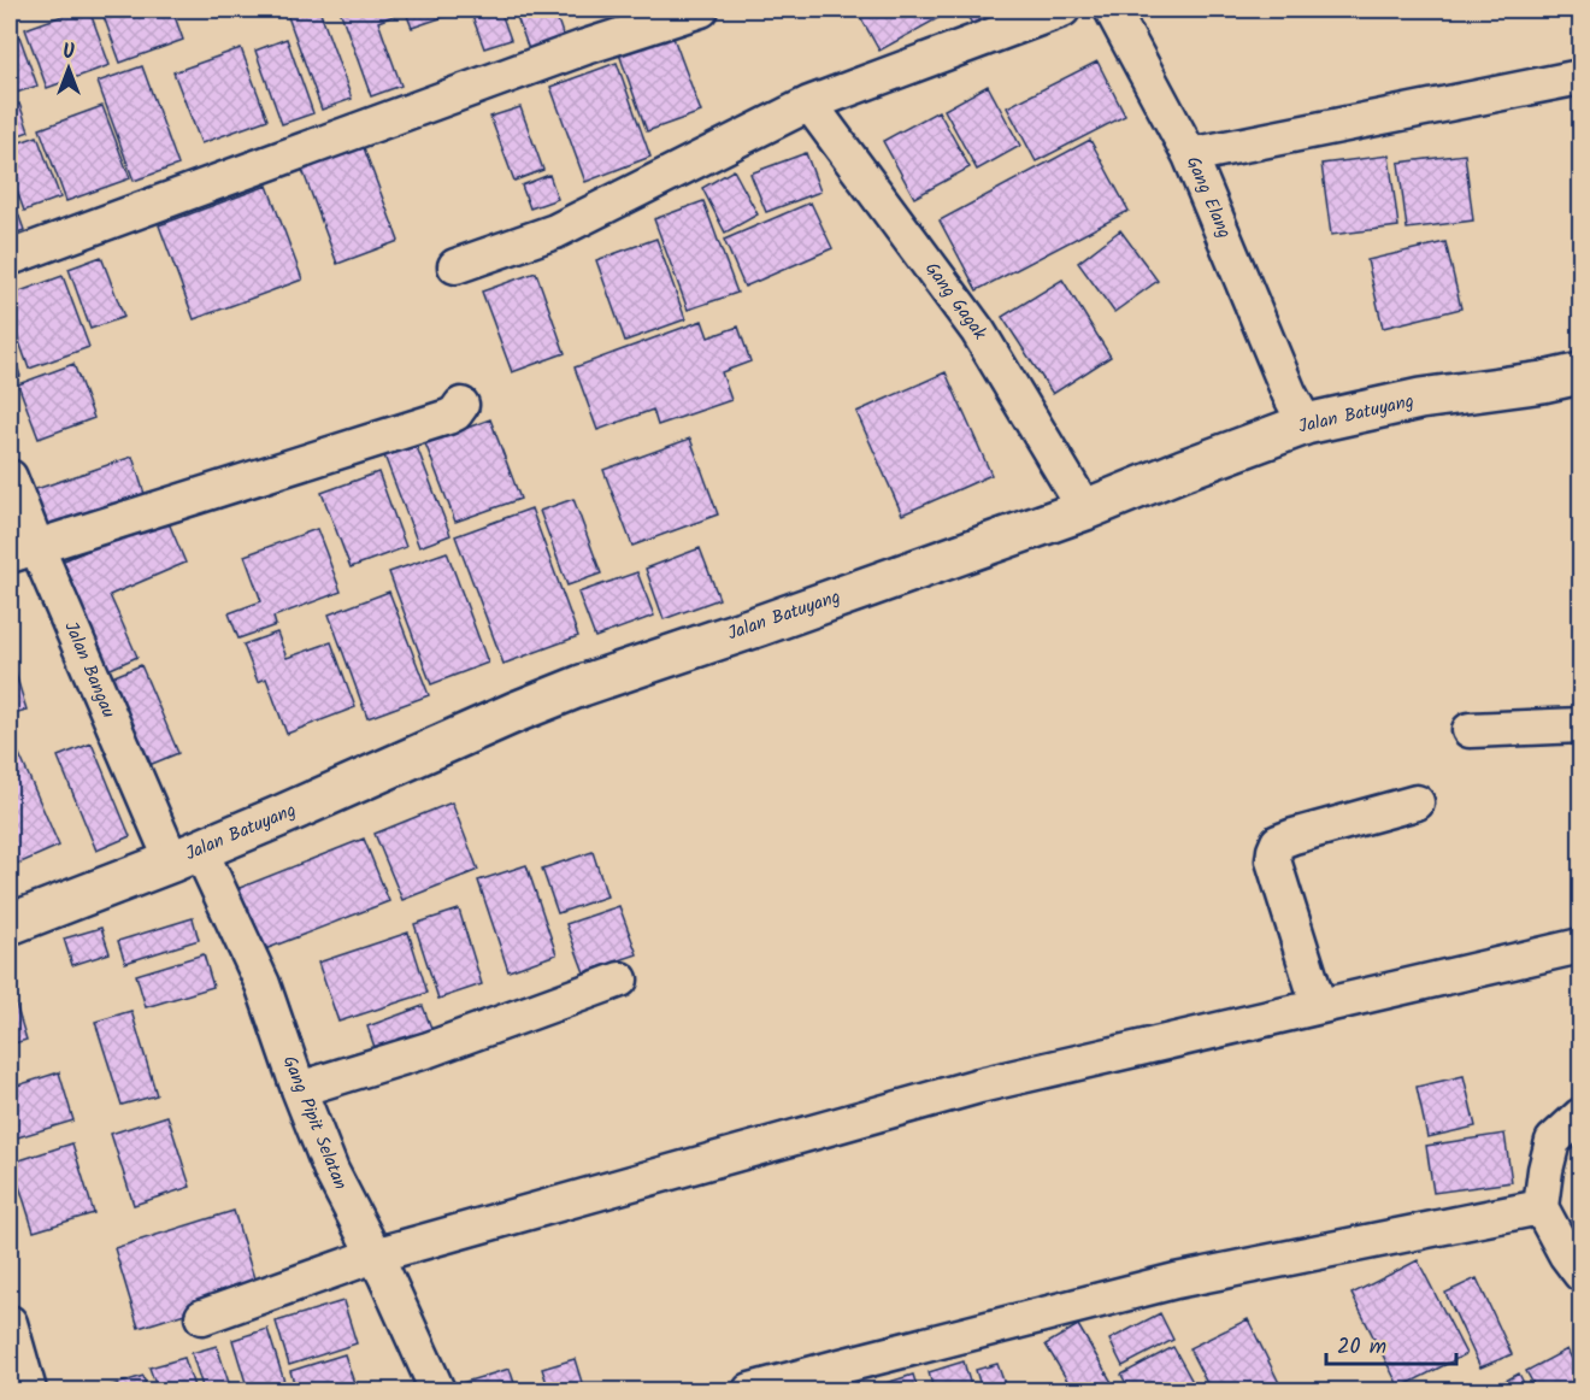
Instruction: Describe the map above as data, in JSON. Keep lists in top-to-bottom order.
{
  "streets": {
    "street": [
      "Gang Elang",
      "Gang Gagak",
      "Jalan Batuyang",
      "Jalan Bangau",
      "Gang Pipit Selatan"
    ]
  },
  "crossings": [
    ["Gang Elang", "Jalan Batuyang"],
    ["Gang Gagak", "Jalan Batuyang"],
    ["Jalan Batuyang", "Jalan Bangau"],
    ["Jalan Batuyang", "Gang Pipit Selatan"],
    ["Jalan Bangau", "Gang Pipit Selatan"]
  ],
  "scale_bar": "20 m",
  "north": "top"
}
